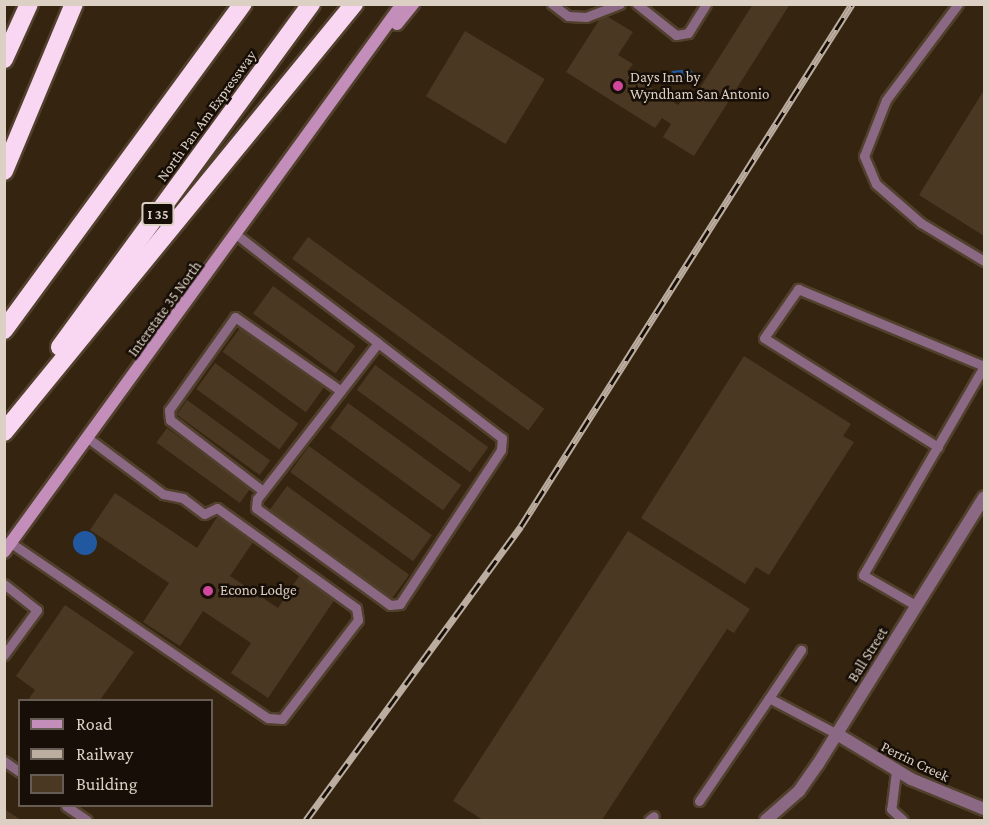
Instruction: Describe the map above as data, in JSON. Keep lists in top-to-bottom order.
{
  "streets": {
    "highway": ["North Pan Am Expressway", "I 35"],
    "main road": ["Interstate 35 North"],
    "street": ["Ball Street", "Perrin Creek"]
  },
  "crossings": [
    ["Ball Street", "Perrin Creek"]
  ],
  "places": ["Days Inn by Wyndham San Antonio", "Econo Lodge"],
  "legend": ["Road", "Railway", "Building"]
}
